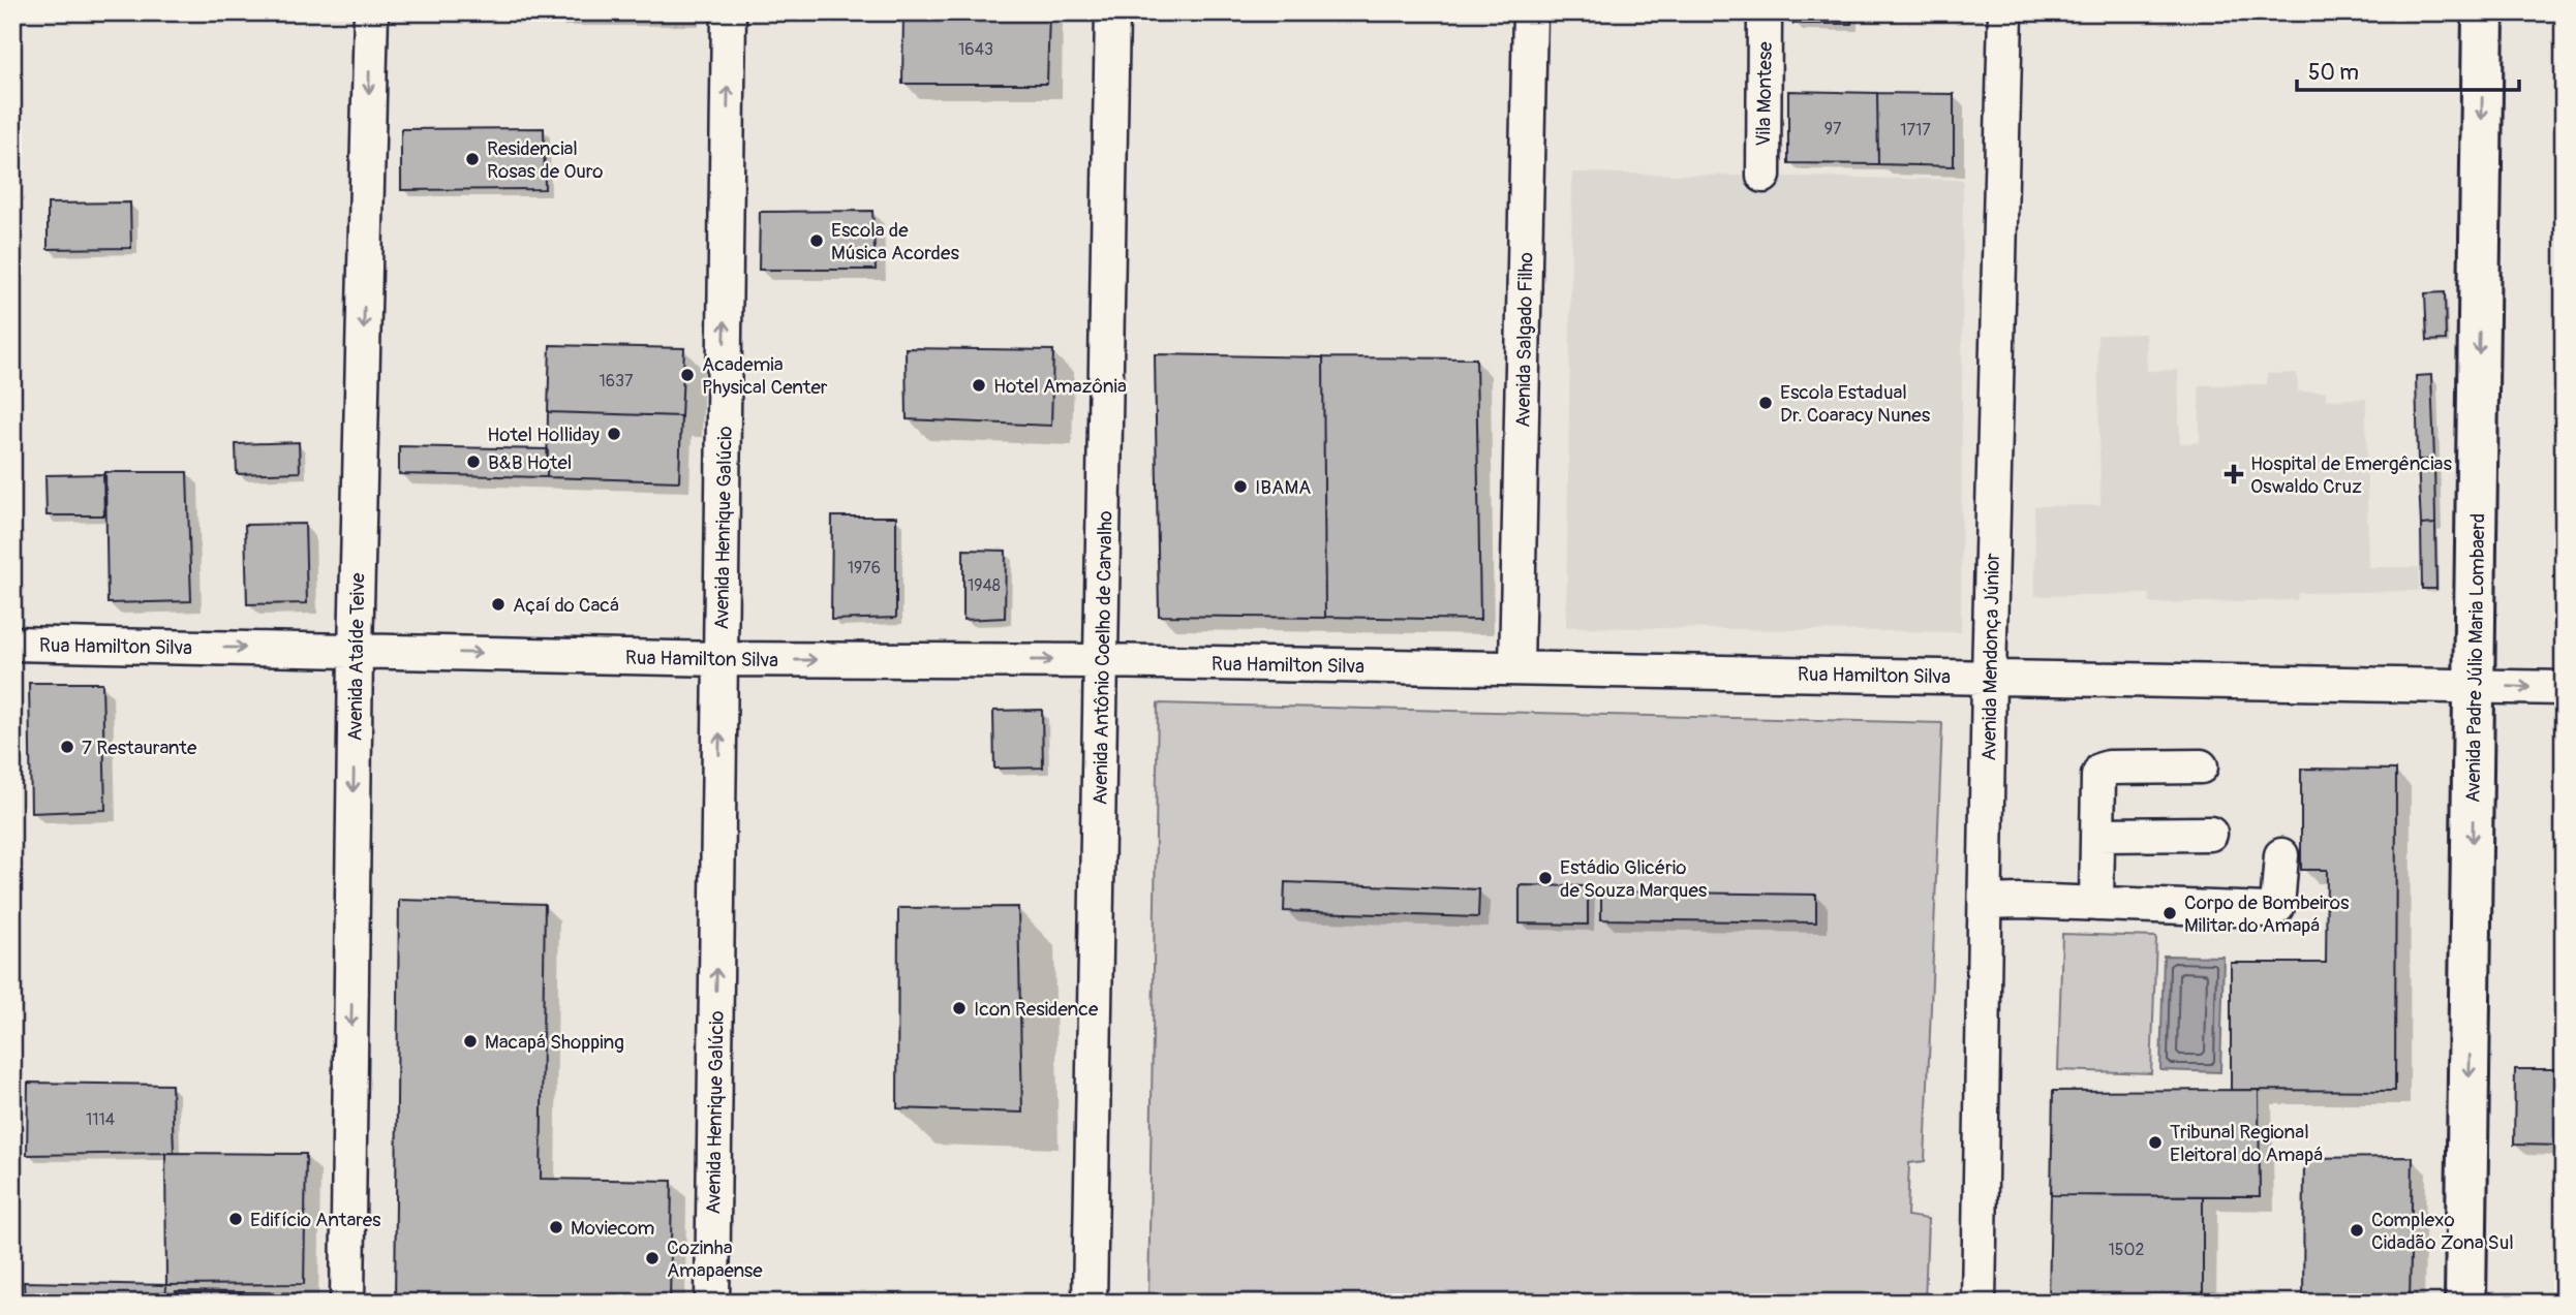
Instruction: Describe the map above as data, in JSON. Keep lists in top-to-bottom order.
{
  "streets": {
    "main road": ["Avenida Padre Júlio Maria Lombaerd"],
    "street": [
      "Vila Montese",
      "Avenida Salgado Filho",
      "Avenida Henrique Galúcio",
      "Rua Hamilton Silva",
      "Avenida Ataíde Teive",
      "Avenida Mendonça Júnior",
      "Avenida Antônio Coelho de Carvalho"
    ]
  },
  "crossings": [
    ["Avenida Salgado Filho", "Rua Hamilton Silva"],
    ["Avenida Henrique Galúcio", "Rua Hamilton Silva"],
    ["Rua Hamilton Silva", "Avenida Ataíde Teive"],
    ["Rua Hamilton Silva", "Avenida Mendonça Júnior"],
    ["Rua Hamilton Silva", "Avenida Antônio Coelho de Carvalho"],
    ["Rua Hamilton Silva", "Avenida Padre Júlio Maria Lombaerd"]
  ],
  "one_way": [
    "Avenida Henrique Galúcio",
    "Rua Hamilton Silva",
    "Avenida Ataíde Teive",
    "Avenida Padre Júlio Maria Lombaerd"
  ],
  "places": {
    "other": [
      "Residencial Rosas de Ouro",
      "Escola de Música Acordes",
      "Academia Physical Center",
      "Hotel Amazônia",
      "Escola Estadual Dr. Coaracy Nunes",
      "Hotel Holliday",
      "B&B Hotel",
      "IBAMA",
      "Açaí do Cacá",
      "7 Restaurante",
      "Estádio Glicério de Souza Marques",
      "Corpo de Bombeiros Militar do Amapá",
      "Icon Residence",
      "Macapá Shopping",
      "Tribunal Regional Eleitoral do Amapá",
      "Edifício Antares",
      "Moviecom",
      "Complexo Cidadão Zona Sul",
      "Cozinha Amapaense"
    ],
    "health": ["Hospital de Emergências Oswaldo Cruz"]
  },
  "house_numbers": [
    "1643",
    "97",
    "1717",
    "1637",
    "1976",
    "1948",
    "1114",
    "1502"
  ],
  "scale_bar": "50 m"
}
